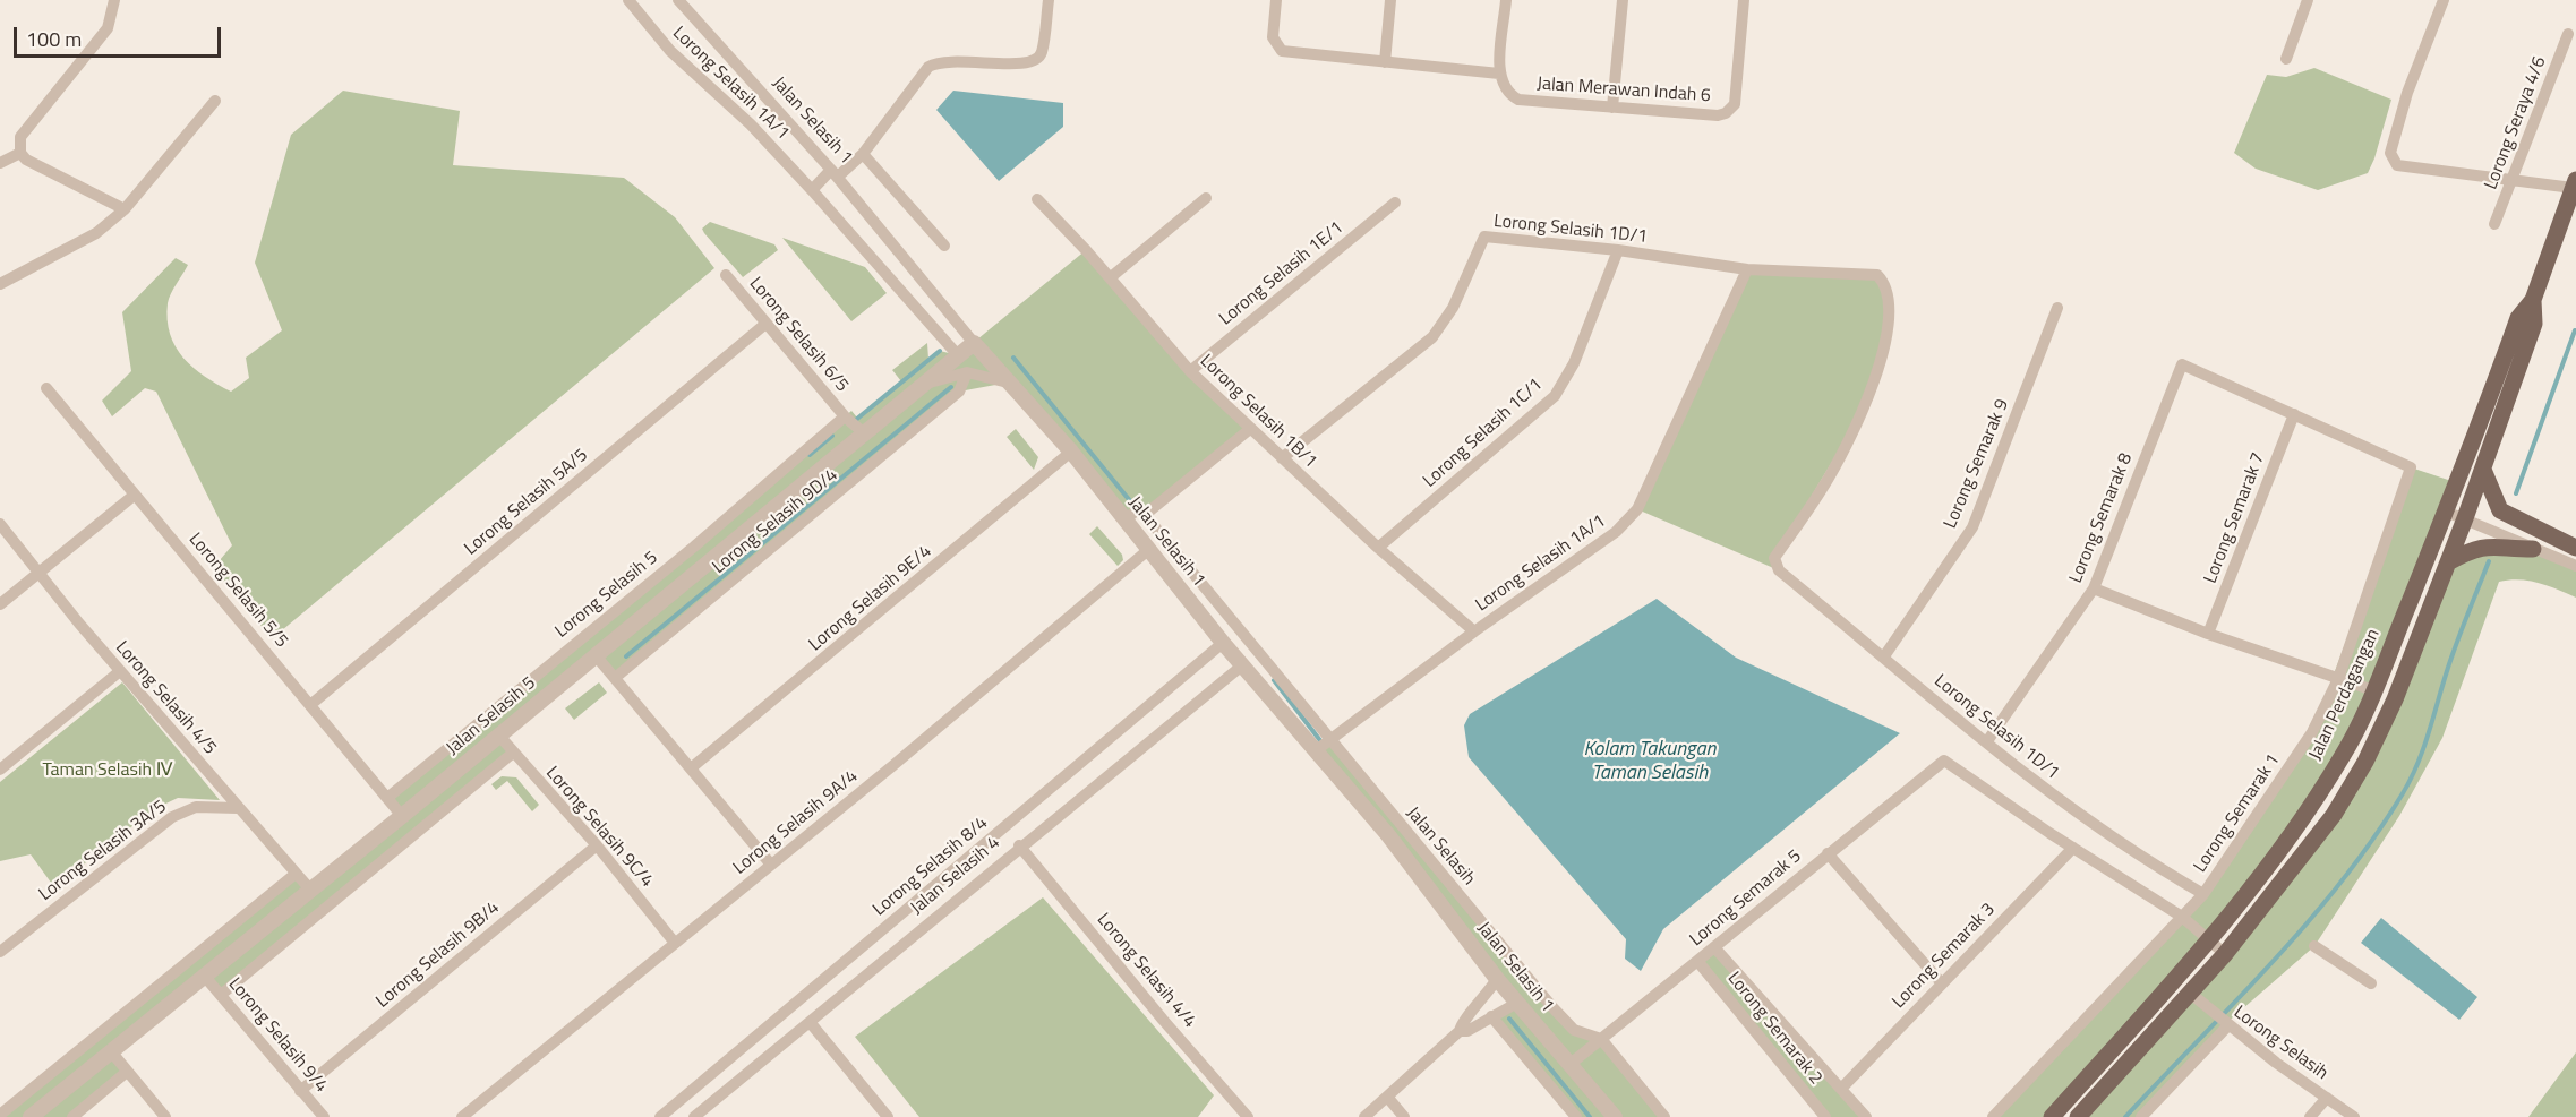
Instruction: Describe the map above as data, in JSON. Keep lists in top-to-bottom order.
{
  "streets": {
    "main road": ["Jalan Perdagangan"],
    "street": [
      "Lorong Selasih 1A/1",
      "Jalan Merawan Indah 6",
      "Jalan Selasih 1",
      "Lorong Seraya 4/6",
      "Lorong Selasih 1D/1",
      "Lorong Selasih 1E/1",
      "Lorong Selasih 6/5",
      "Lorong Selasih 1B/1",
      "Lorong Selasih 1C/1",
      "Lorong Semarak 9",
      "Lorong Selasih 5A/5",
      "Lorong Semarak 8",
      "Lorong Semarak 7",
      "Lorong Selasih 9D/4",
      "Lorong Selasih 5/5",
      "Lorong Selasih 5",
      "Lorong Selasih 9E/4",
      "Lorong Selasih 4/5",
      "Jalan Selasih 5",
      "Lorong Semarak 1",
      "Lorong Selasih 9A/4",
      "Lorong Selasih 9C/4",
      "Jalan Selasih",
      "Lorong Selasih 3A/5",
      "Lorong Selasih 8/4",
      "Jalan Selasih 4",
      "Lorong Semarak 5",
      "Lorong Selasih 9B/4",
      "Lorong Semarak 3",
      "Lorong Selasih 4/4",
      "Lorong Semarak 2",
      "Lorong Selasih 9/4",
      "Lorong Selasih"
    ]
  },
  "crossings": [
    ["Lorong Selasih 1A/1", "Jalan Selasih 1"],
    ["Lorong Selasih 1A/1", "Lorong Selasih 1D/1"],
    ["Lorong Selasih 1A/1", "Lorong Selasih 1B/1"],
    ["Lorong Selasih 1A/1", "Jalan Selasih 5"],
    ["Lorong Selasih 1A/1", "Jalan Selasih"],
    ["Jalan Selasih 1", "Lorong Selasih 9E/4"],
    ["Jalan Selasih 1", "Jalan Selasih 5"],
    ["Jalan Selasih 1", "Lorong Selasih 9A/4"],
    ["Jalan Selasih 1", "Lorong Selasih 8/4"],
    ["Jalan Selasih 1", "Jalan Selasih 4"],
    ["Jalan Selasih 1", "Lorong Semarak 5"],
    ["Lorong Selasih 1D/1", "Lorong Selasih 1B/1"],
    ["Lorong Selasih 1D/1", "Lorong Selasih 1C/1"],
    ["Lorong Selasih 1D/1", "Lorong Semarak 9"],
    ["Lorong Selasih 1D/1", "Lorong Semarak 8"],
    ["Lorong Selasih 1D/1", "Lorong Semarak 1"],
    ["Lorong Selasih 1E/1", "Lorong Selasih 1B/1"],
    ["Lorong Selasih 6/5", "Lorong Selasih 5A/5"],
    ["Lorong Selasih 6/5", "Lorong Selasih 5"],
    ["Lorong Selasih 6/5", "Jalan Selasih 5"],
    ["Lorong Selasih 1B/1", "Lorong Selasih 1C/1"],
    ["Lorong Selasih 5A/5", "Lorong Selasih 5/5"],
    ["Lorong Semarak 8", "Lorong Semarak 7"],
    ["Lorong Semarak 8", "Lorong Semarak 1"],
    ["Lorong Semarak 7", "Lorong Semarak 1"],
    ["Lorong Selasih 5/5", "Lorong Selasih 5"],
    ["Lorong Selasih 5/5", "Jalan Selasih 5"],
    ["Jalan Perdagangan", "Lorong Selasih"],
    ["Lorong Selasih 4/5", "Jalan Selasih 5"],
    ["Lorong Selasih 4/5", "Lorong Selasih 3A/5"],
    ["Jalan Selasih 5", "Lorong Selasih 9C/4"],
    ["Jalan Selasih 5", "Lorong Selasih 9/4"],
    ["Lorong Selasih 9A/4", "Lorong Selasih 9C/4"],
    ["Lorong Selasih 9C/4", "Lorong Selasih 9B/4"],
    ["Jalan Selasih", "Lorong Semarak 5"],
    ["Jalan Selasih 4", "Lorong Selasih 4/4"],
    ["Lorong Semarak 5", "Lorong Semarak 3"],
    ["Lorong Semarak 5", "Lorong Semarak 2"],
    ["Lorong Selasih 9B/4", "Lorong Selasih 9/4"]
  ],
  "water": ["Kolam Takungan Taman Selasih"],
  "parks": ["Taman Selasih Ⅳ"],
  "scale_bar": "100 m"
}
